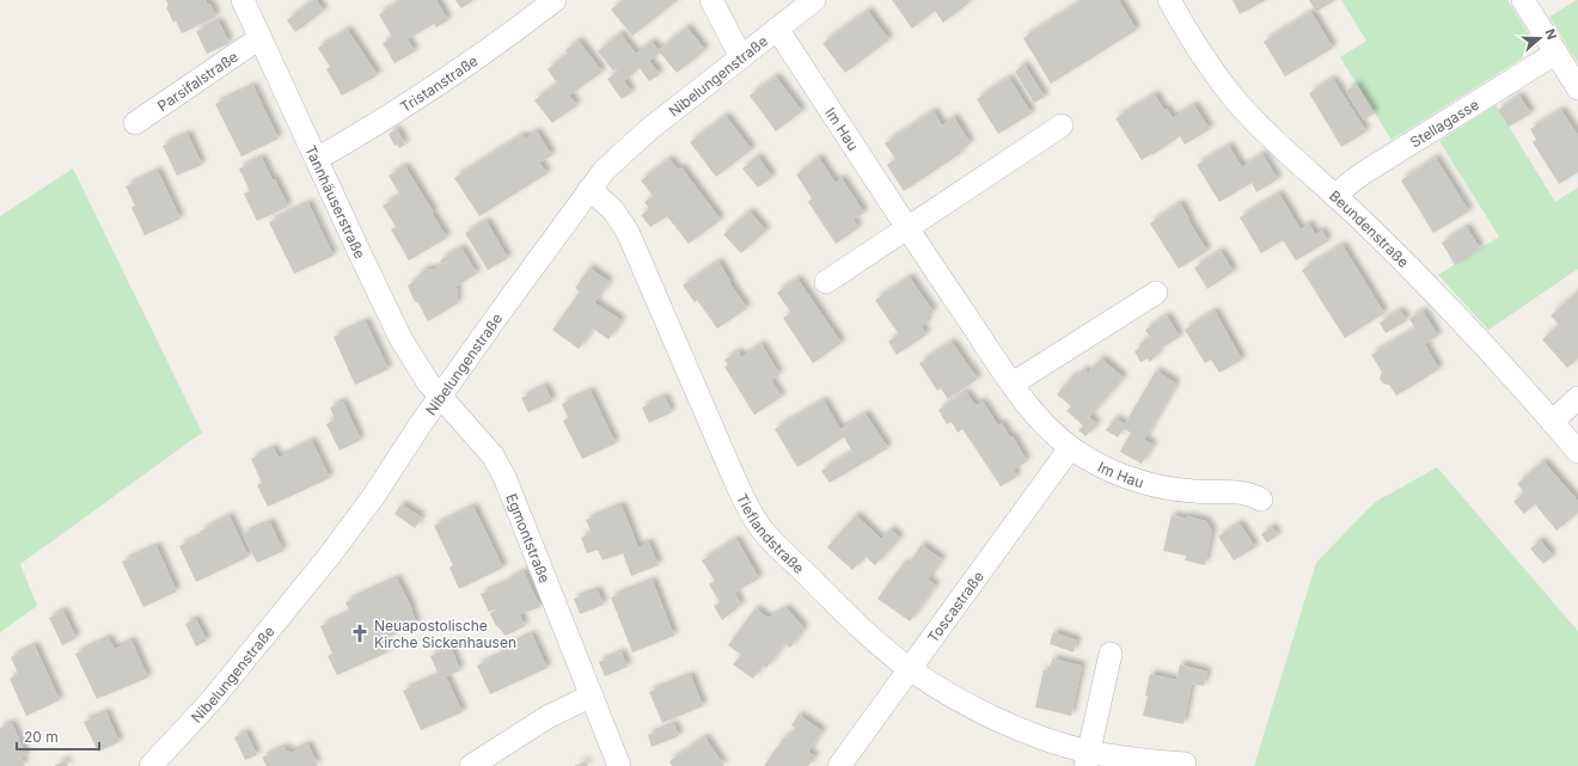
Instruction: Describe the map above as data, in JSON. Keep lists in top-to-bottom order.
{
  "streets": {
    "street": [
      "Nibelungenstraße",
      "Parsifalstraße",
      "Tristanstraße",
      "Stellagasse",
      "Im Hau",
      "Tannhäuserstraße",
      "Beundenstraße",
      "Tieflandstraße",
      "Egmontstraße",
      "Toscastraße"
    ]
  },
  "crossings": [
    ["Nibelungenstraße", "Im Hau"],
    ["Nibelungenstraße", "Tannhäuserstraße"],
    ["Nibelungenstraße", "Tieflandstraße"],
    ["Nibelungenstraße", "Egmontstraße"],
    ["Parsifalstraße", "Tannhäuserstraße"],
    ["Tristanstraße", "Tannhäuserstraße"],
    ["Stellagasse", "Beundenstraße"],
    ["Im Hau", "Toscastraße"],
    ["Tannhäuserstraße", "Egmontstraße"],
    ["Tieflandstraße", "Toscastraße"]
  ],
  "places": {
    "church": ["Neuapostolische Kirche Sickenhausen"]
  },
  "scale_bar": "20 m",
  "north": "right"
}
